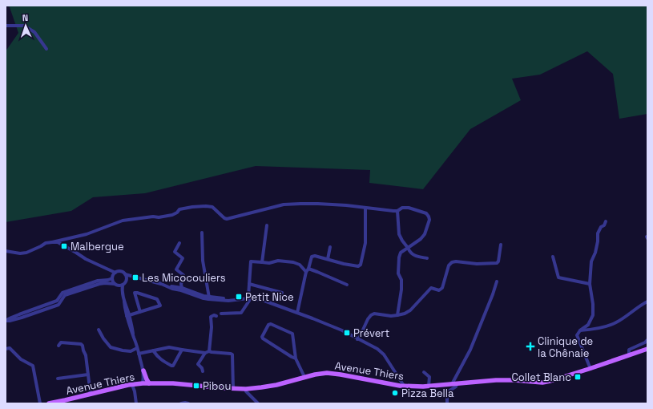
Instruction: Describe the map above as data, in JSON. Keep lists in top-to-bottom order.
{
  "streets": {
    "main road": ["Avenue Thiers"]
  },
  "places": {
    "transit": [
      "Malbergue",
      "Les Micocouliers",
      "Petit Nice",
      "Prévert",
      "Collet Blanc",
      "Pibou"
    ],
    "health": ["Clinique de la Chênaie"],
    "other": ["Pizza Bella"]
  },
  "north": "top"
}
